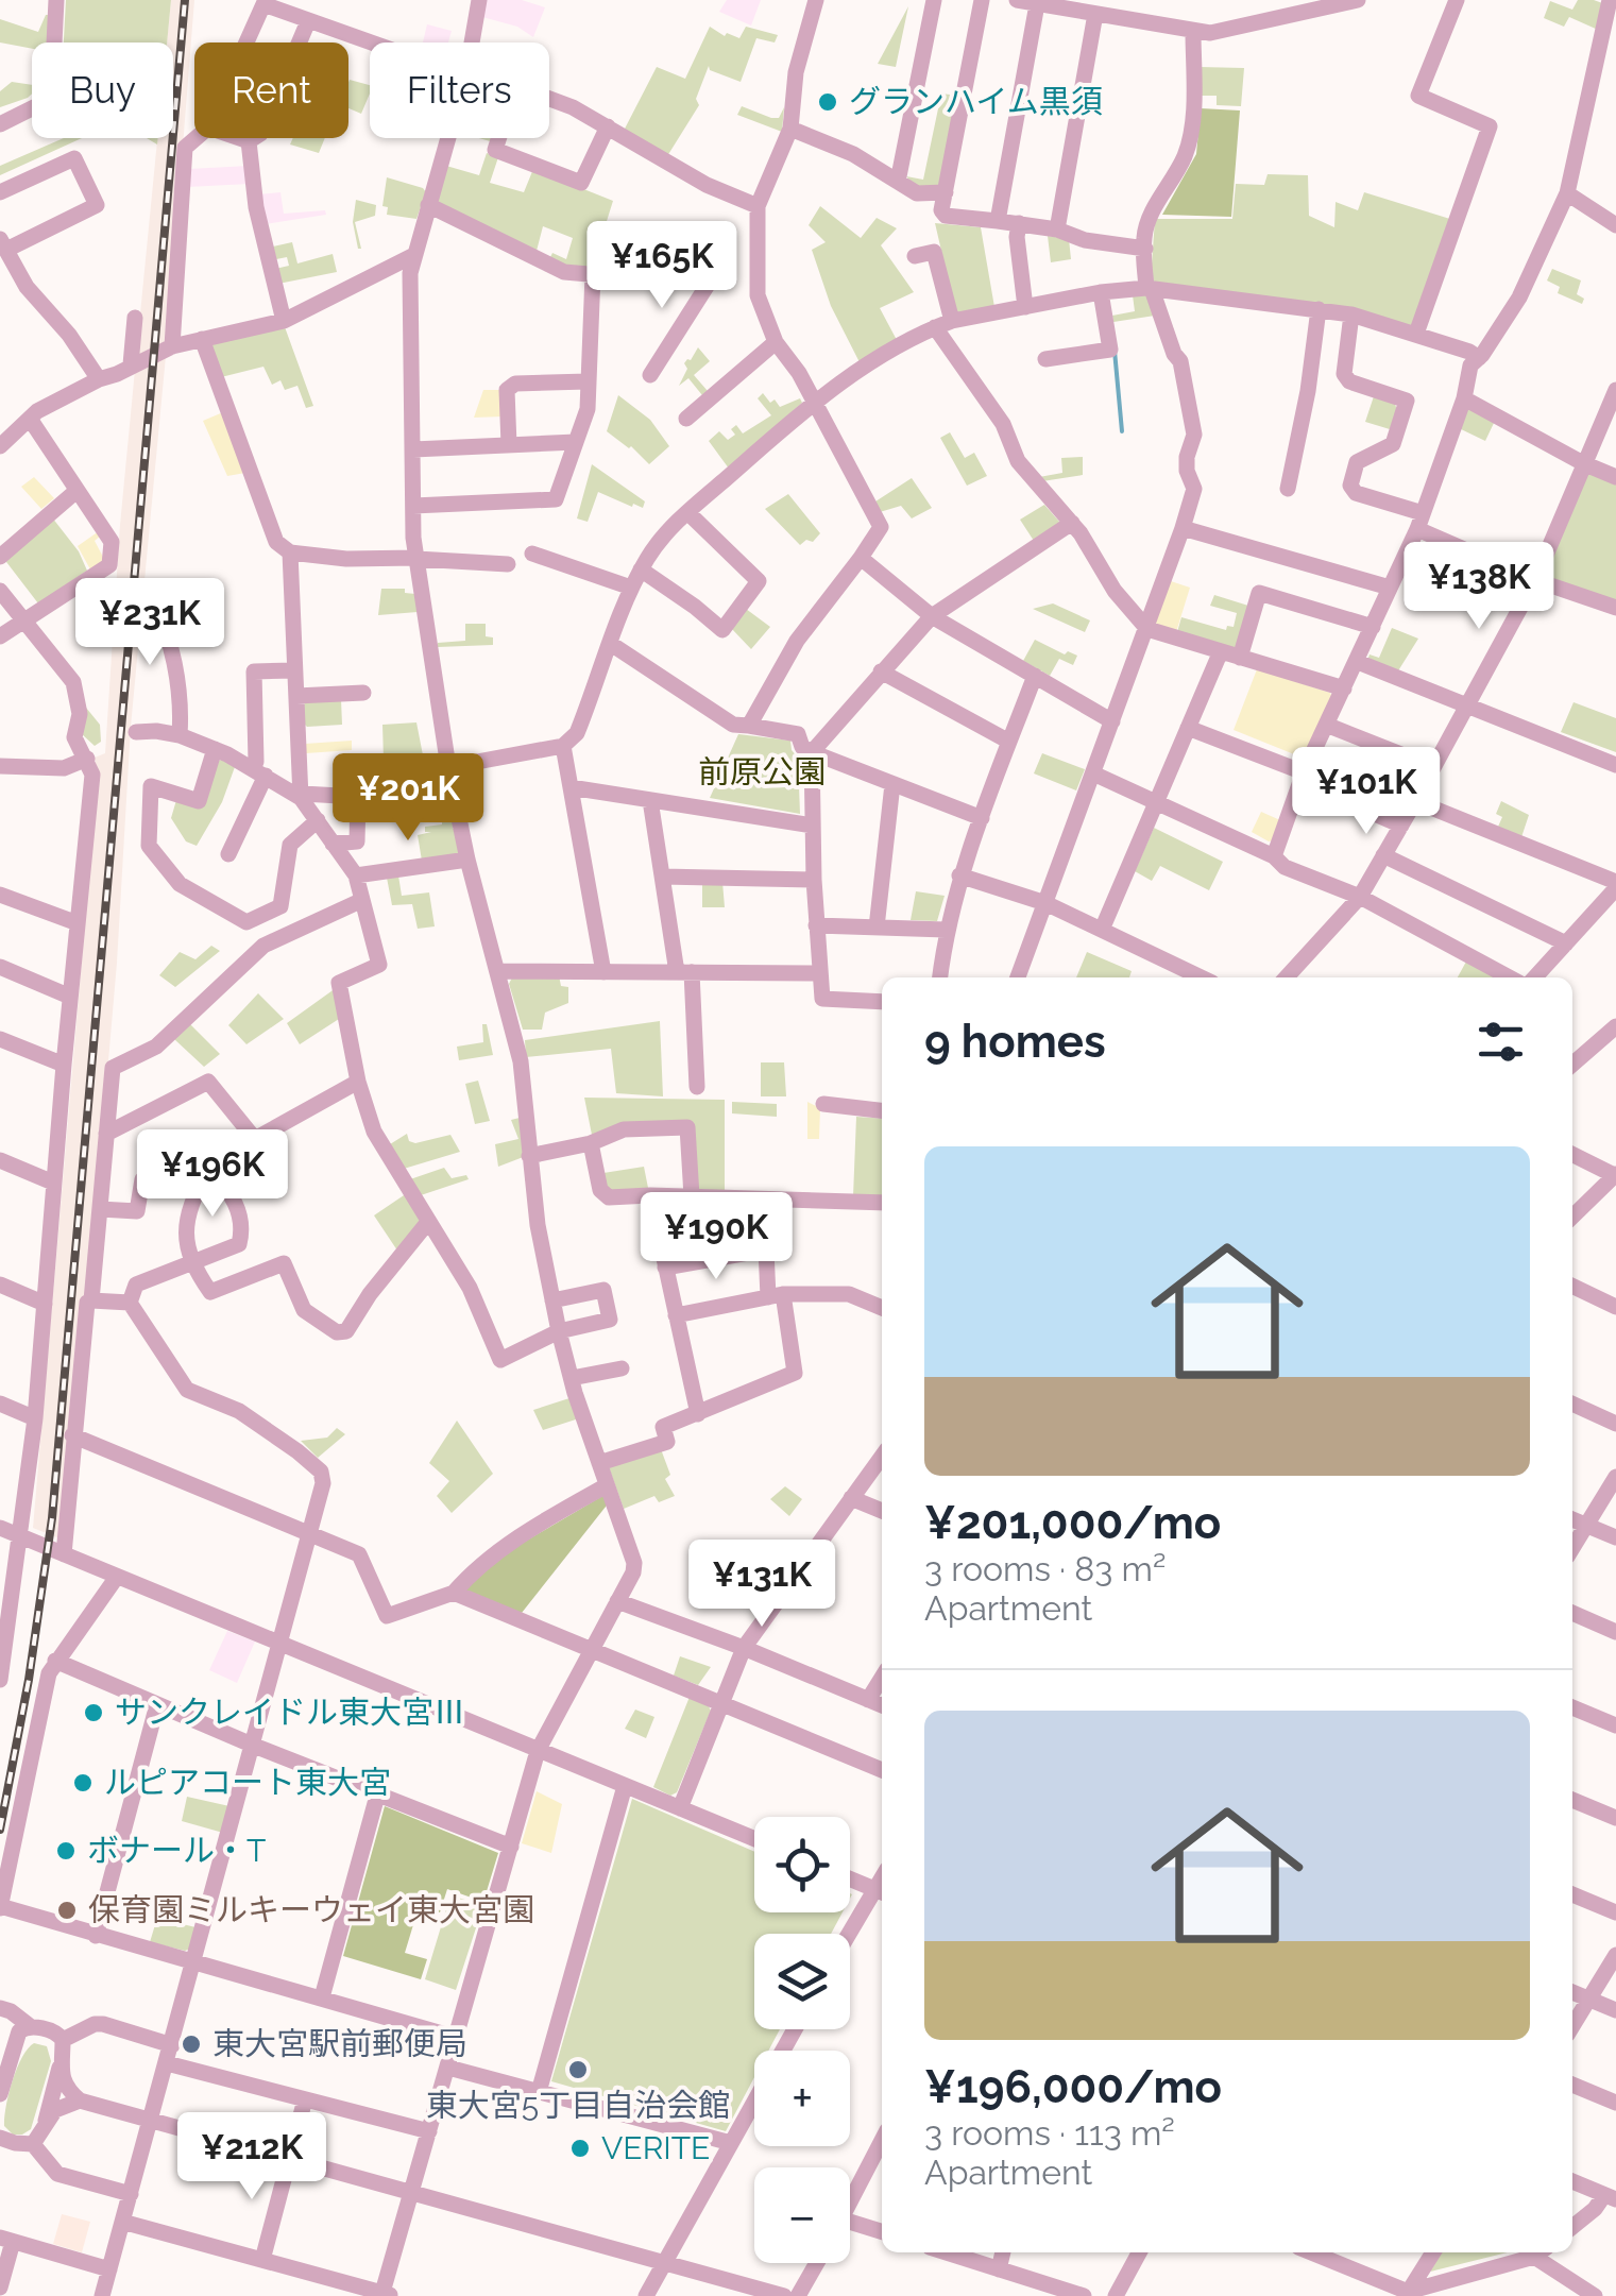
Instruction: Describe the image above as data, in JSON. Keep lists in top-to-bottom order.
{
  "parks": ["前原公園"],
  "places": [
    "グランハイム黒須",
    "サンクレイドル東大宮Ⅲ",
    "ルピアコート東大宮",
    "ボナール・T",
    "保育園ミルキーウェイ東大宮園",
    "東大宮駅前郵便局",
    "東大宮5丁目自治会館",
    "VERITE"
  ],
  "page": {
    "chip": ["Buy", "Rent", "Filters"],
    "price": [
      "¥165K",
      "¥138K",
      "¥231K",
      "¥101K",
      "¥201K",
      "¥196K",
      "¥190K",
      "¥131K",
      "¥212K"
    ],
    "heading": "9 homes",
    "list": [
      {
        "name": "¥201,000/mo",
        "note": "3 rooms · 83 m² · Apartment"
      },
      {
        "name": "¥196,000/mo",
        "note": "3 rooms · 113 m² · Apartment"
      }
    ],
    "map_buttons": ["+", "−"]
  }
}
